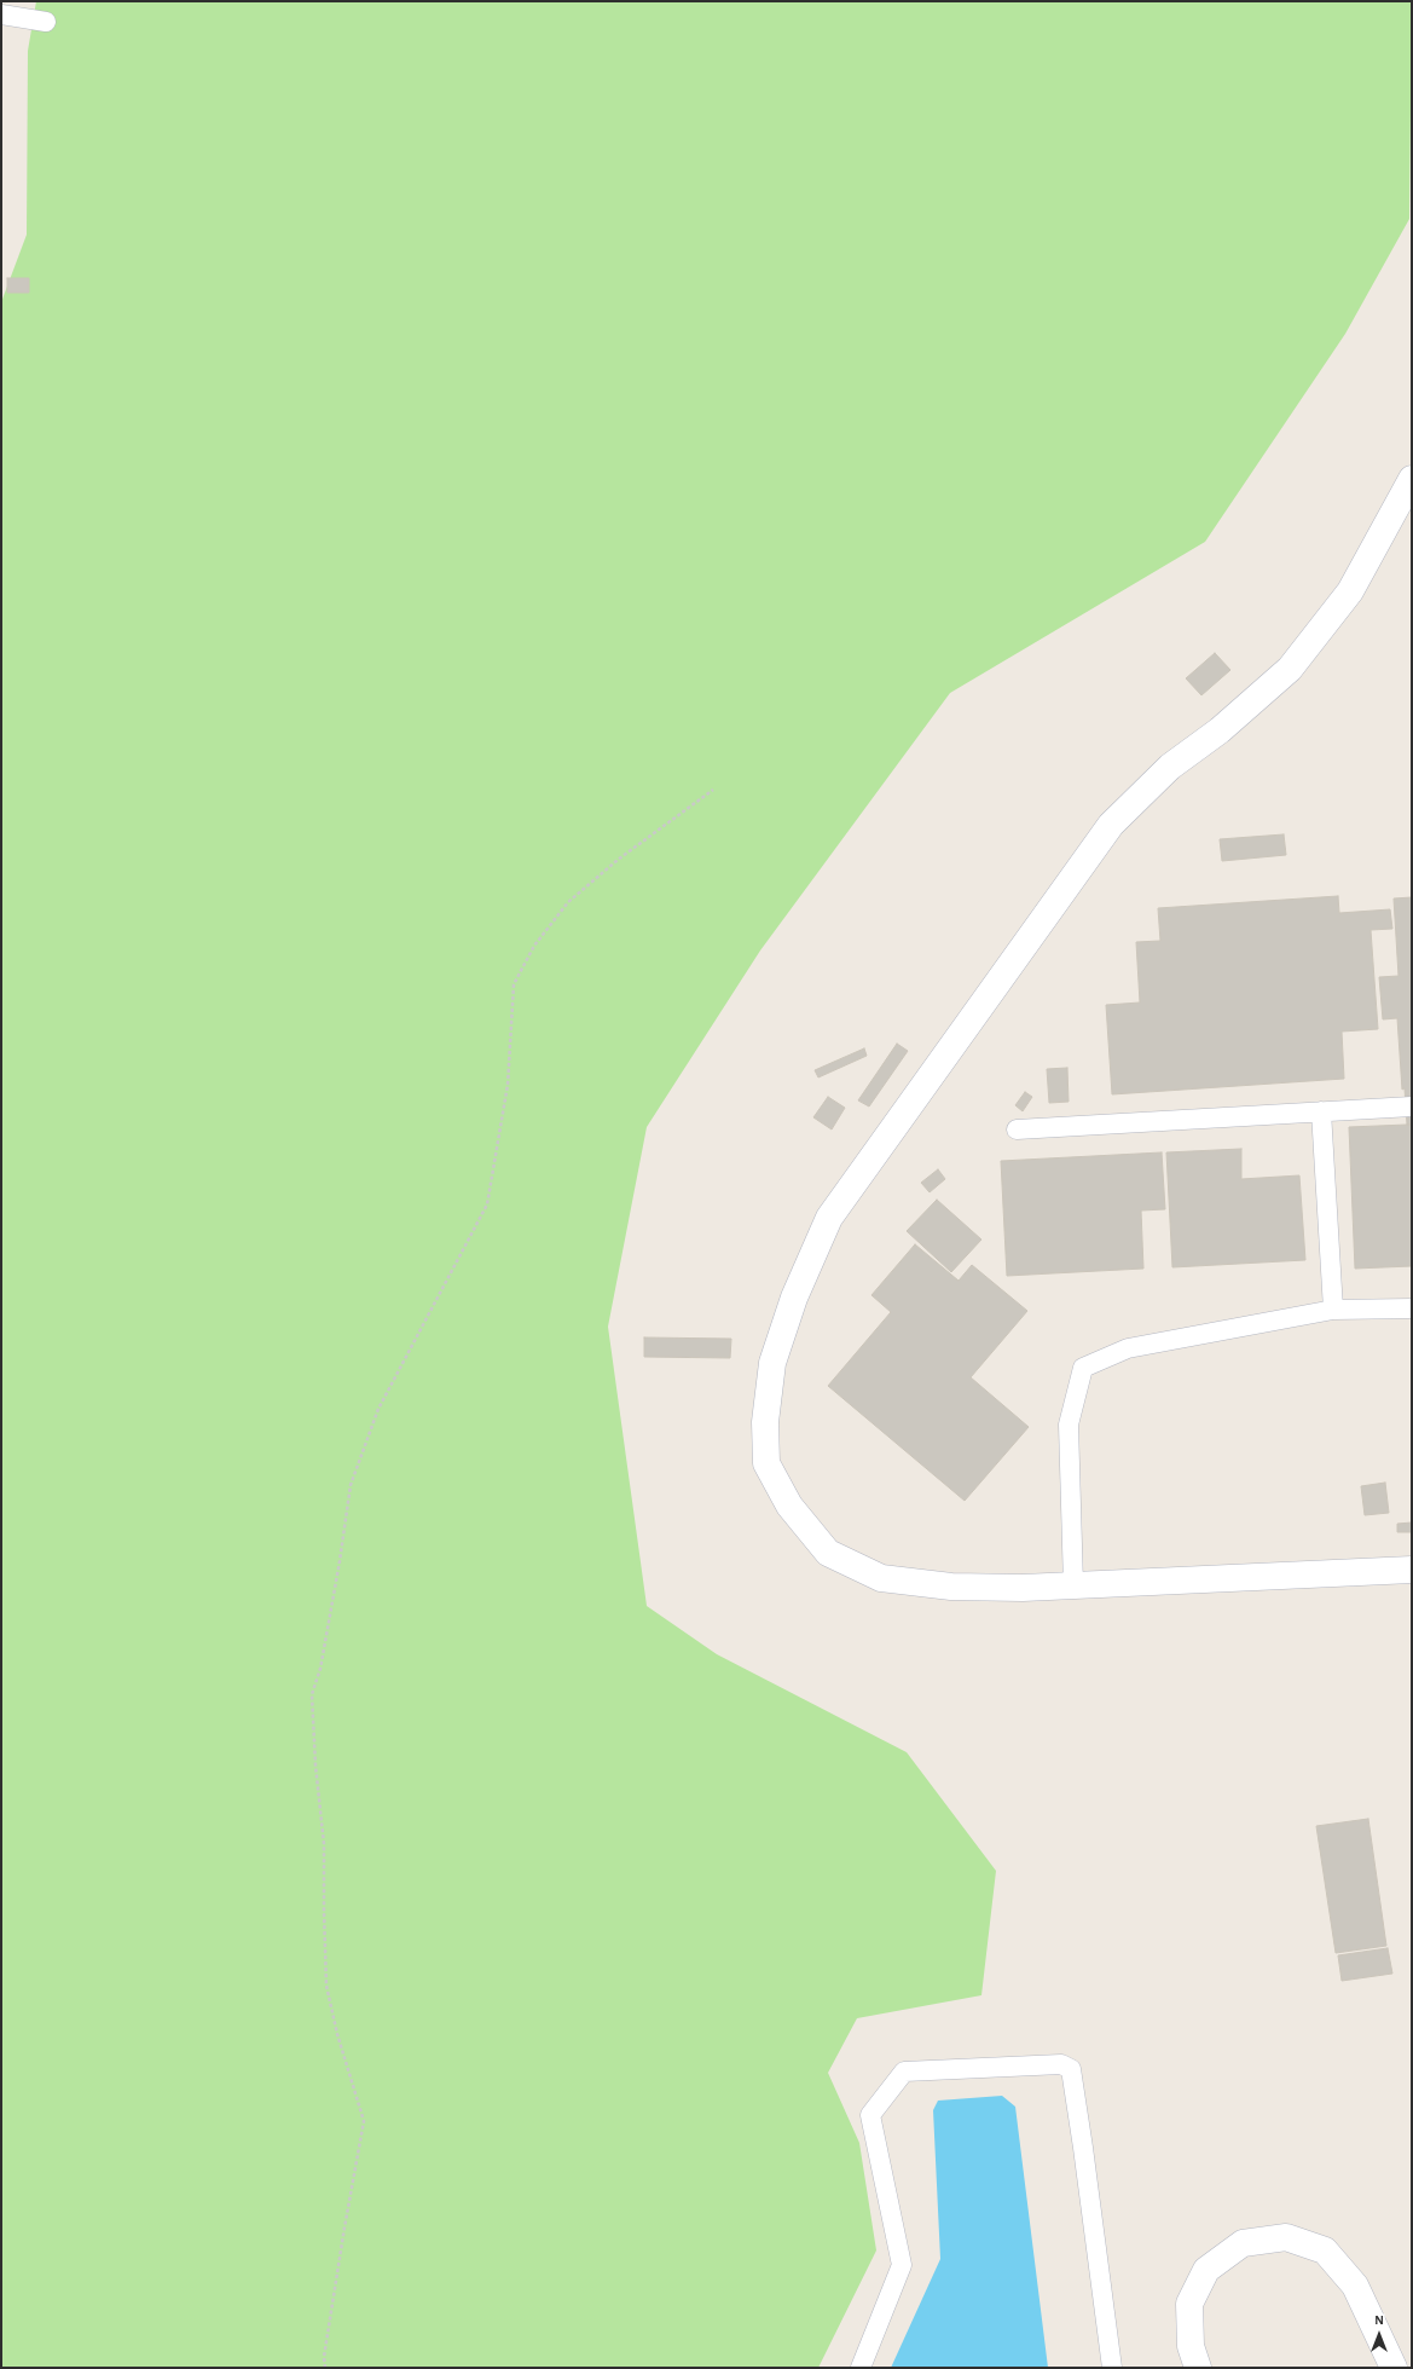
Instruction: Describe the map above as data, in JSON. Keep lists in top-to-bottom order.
{
  "north": "top"
}
